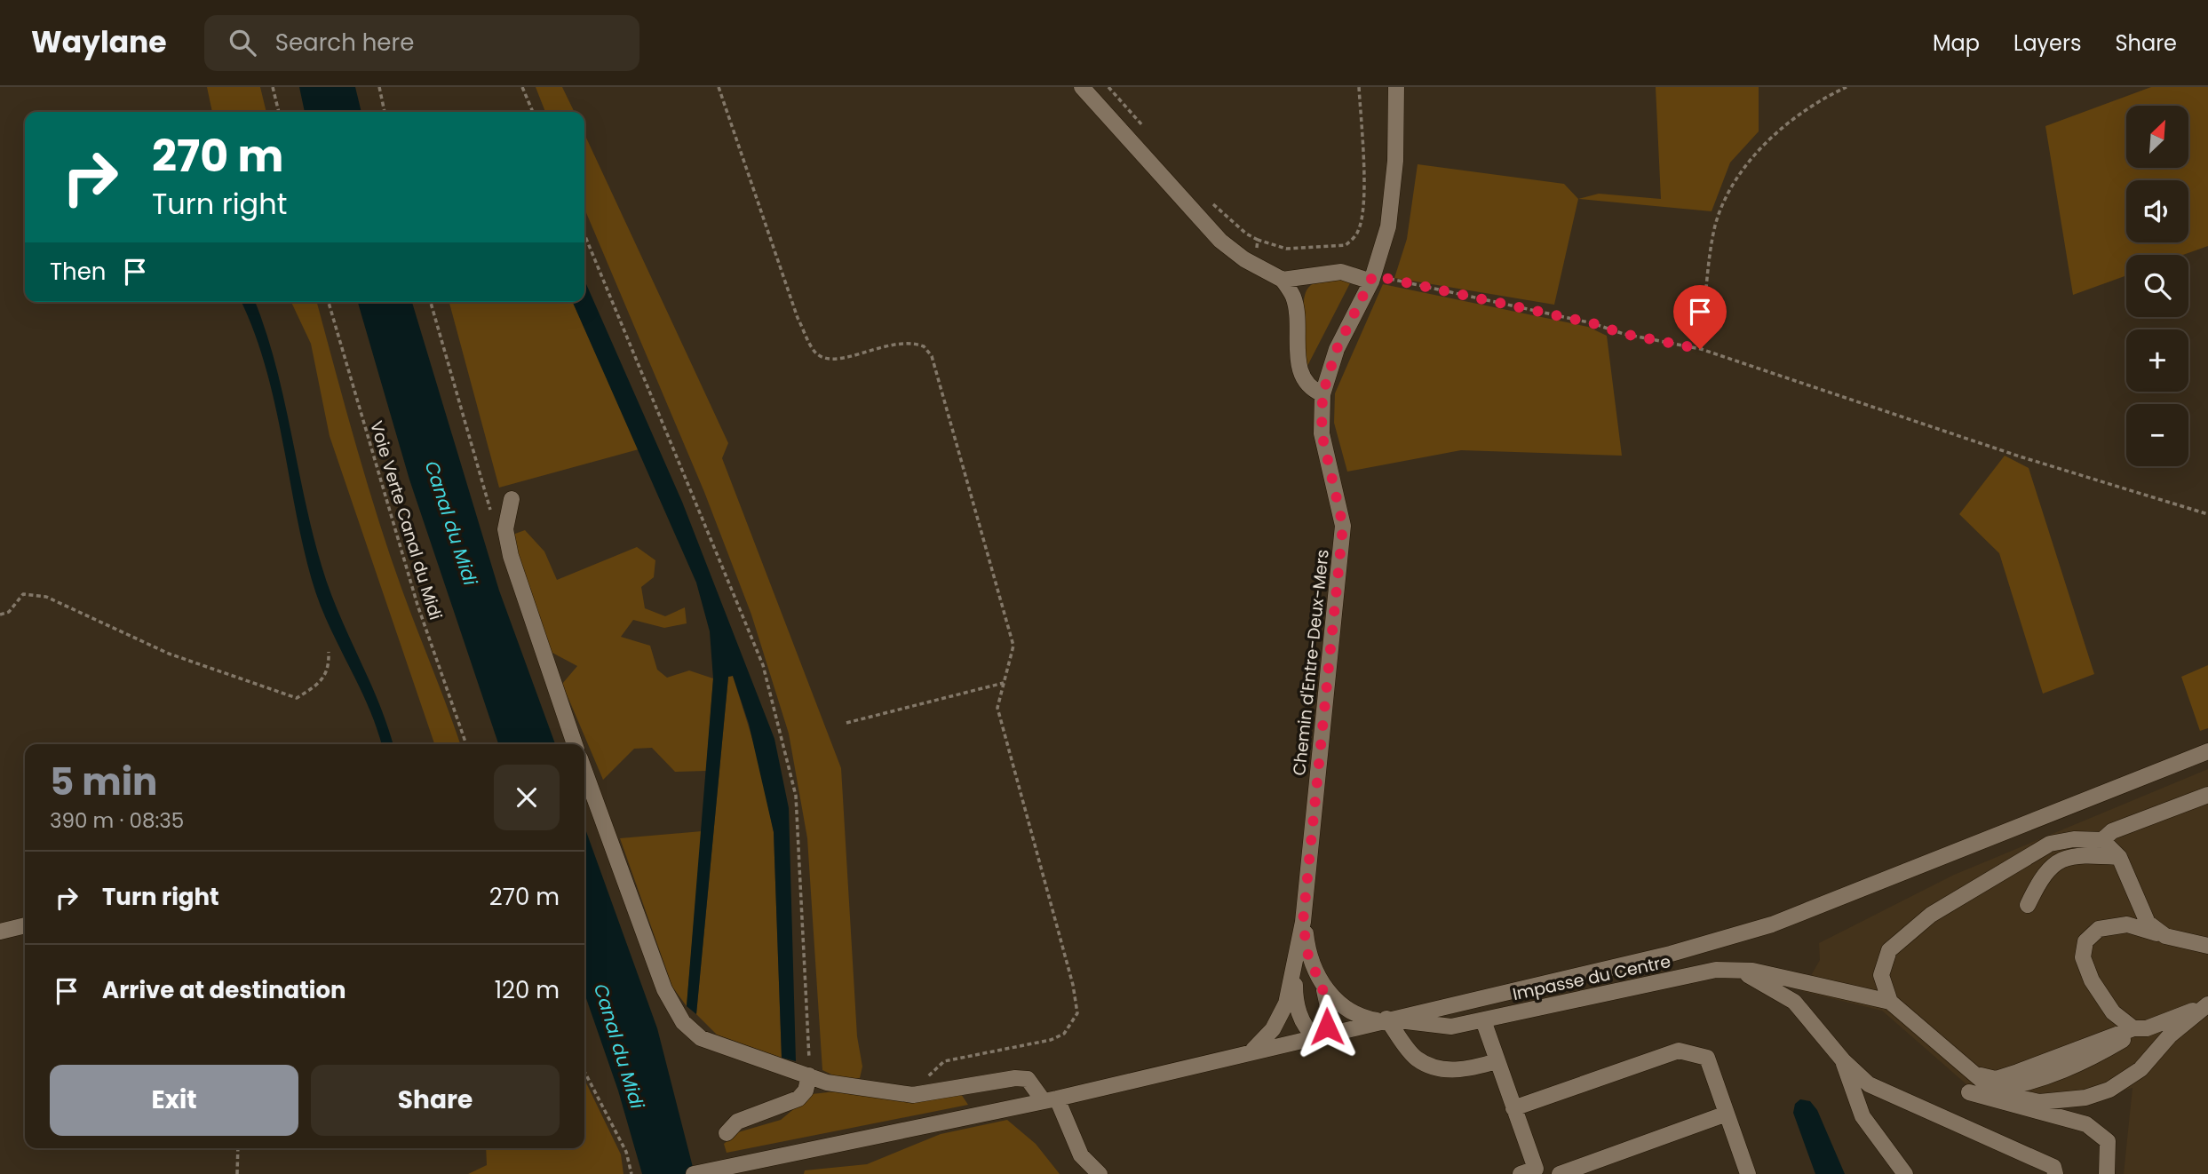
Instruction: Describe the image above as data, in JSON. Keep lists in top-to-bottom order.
{
  "streets": {
    "street": ["Chemin d'Entre-Deux-Mers", "Impasse du Centre"],
    "path": ["Voie Verte Canal du Midi"]
  },
  "crossings": [
    ["Chemin d'Entre-Deux-Mers", "Impasse du Centre"]
  ],
  "water": ["Canal du Midi"],
  "north": "top right",
  "page": {
    "header": "Waylane",
    "search": "Search here",
    "nav": ["Map", "Layers", "Share"],
    "map_buttons": ["+", "−"],
    "turn": ["270 m", "Turn right"],
    "then": "Then",
    "heading": ["5 min", "390 m · 08:35"],
    "list": [
      {
        "name": "Turn right",
        "value": "270 m"
      },
      {
        "name": "Arrive at destination",
        "value": "120 m"
      }
    ],
    "buttons": ["Exit", "Share"]
  }
}
